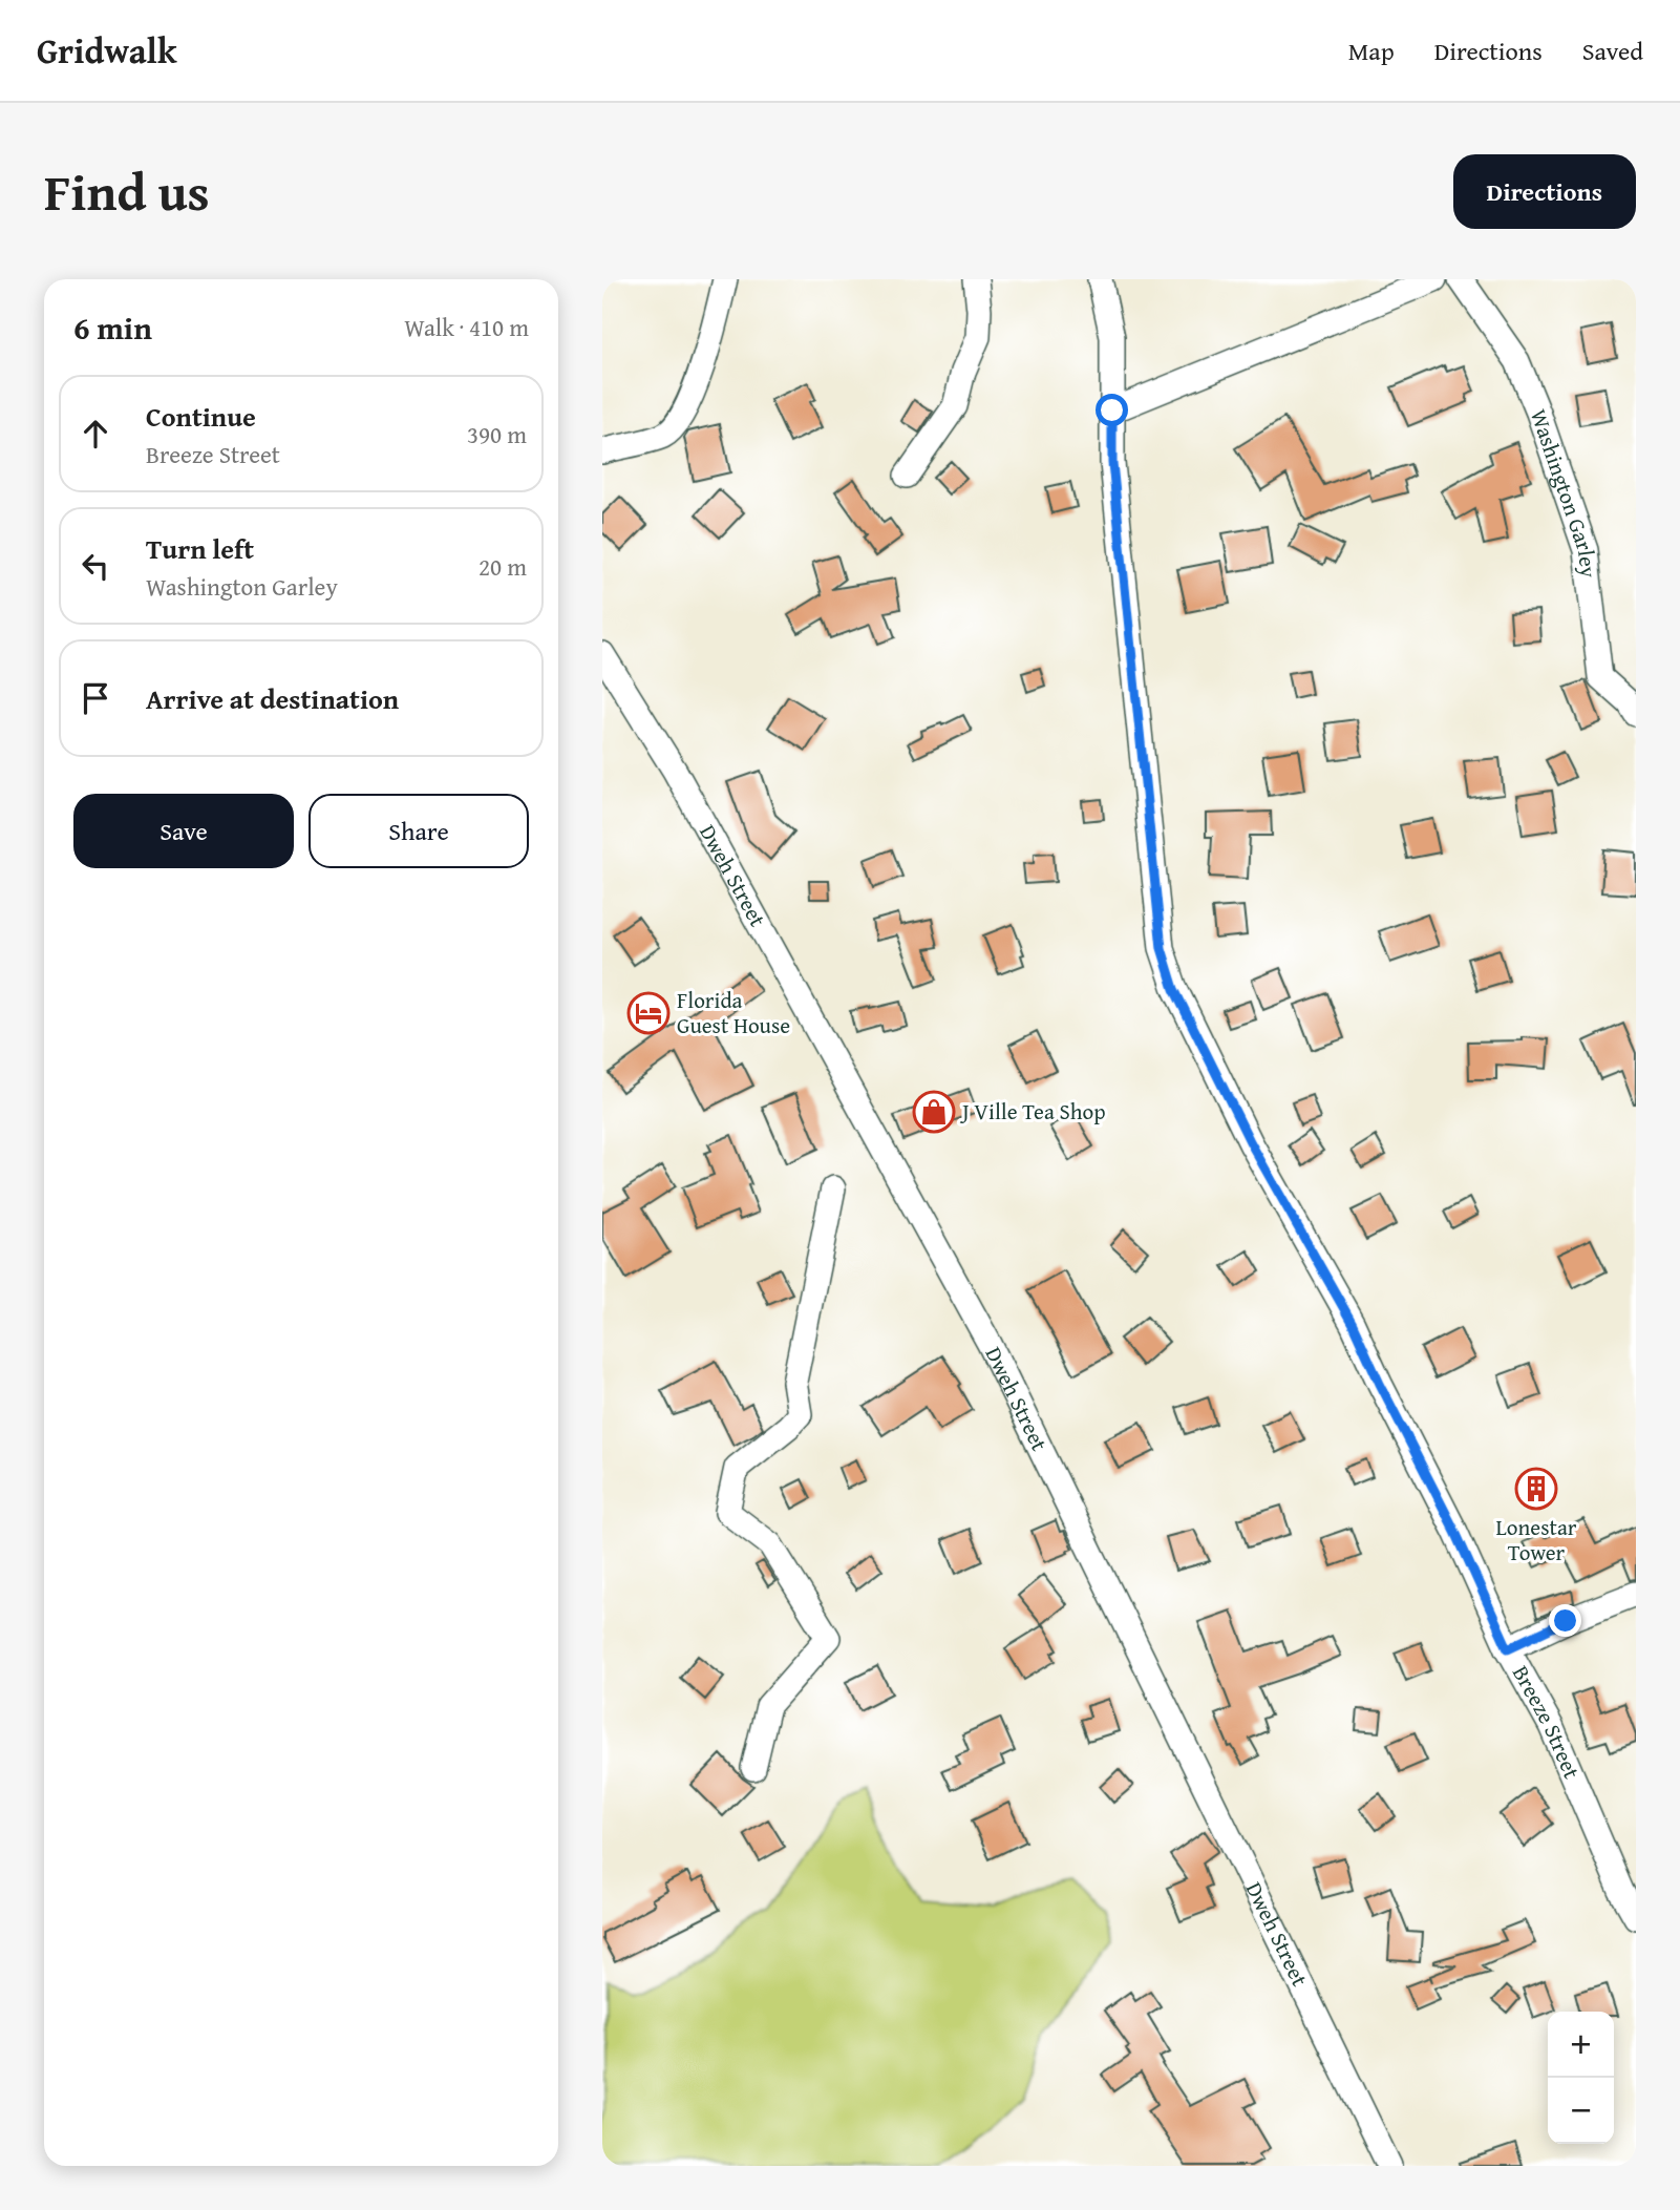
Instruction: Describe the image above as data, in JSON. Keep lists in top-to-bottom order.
{
  "streets": {
    "street": ["Washington Garley", "Dweh Street", "Breeze Street"]
  },
  "places": {
    "hotel": ["Florida Guest House"],
    "shop": ["J Ville Tea Shop"],
    "building": ["Lonestar Tower"]
  },
  "page": {
    "header": "Gridwalk",
    "nav": ["Map", "Directions", "Saved"],
    "title": "Find us",
    "buttons": [
      "Directions",
      ["Save", "Share"]
    ],
    "heading": ["6 min", "Walk · 410 m"],
    "list": [
      ["Continue", "Breeze Street", "390 m"],
      ["Turn left", "Washington Garley", "20 m"],
      "Arrive at destination"
    ],
    "map_buttons": ["+", "−"]
  }
}
